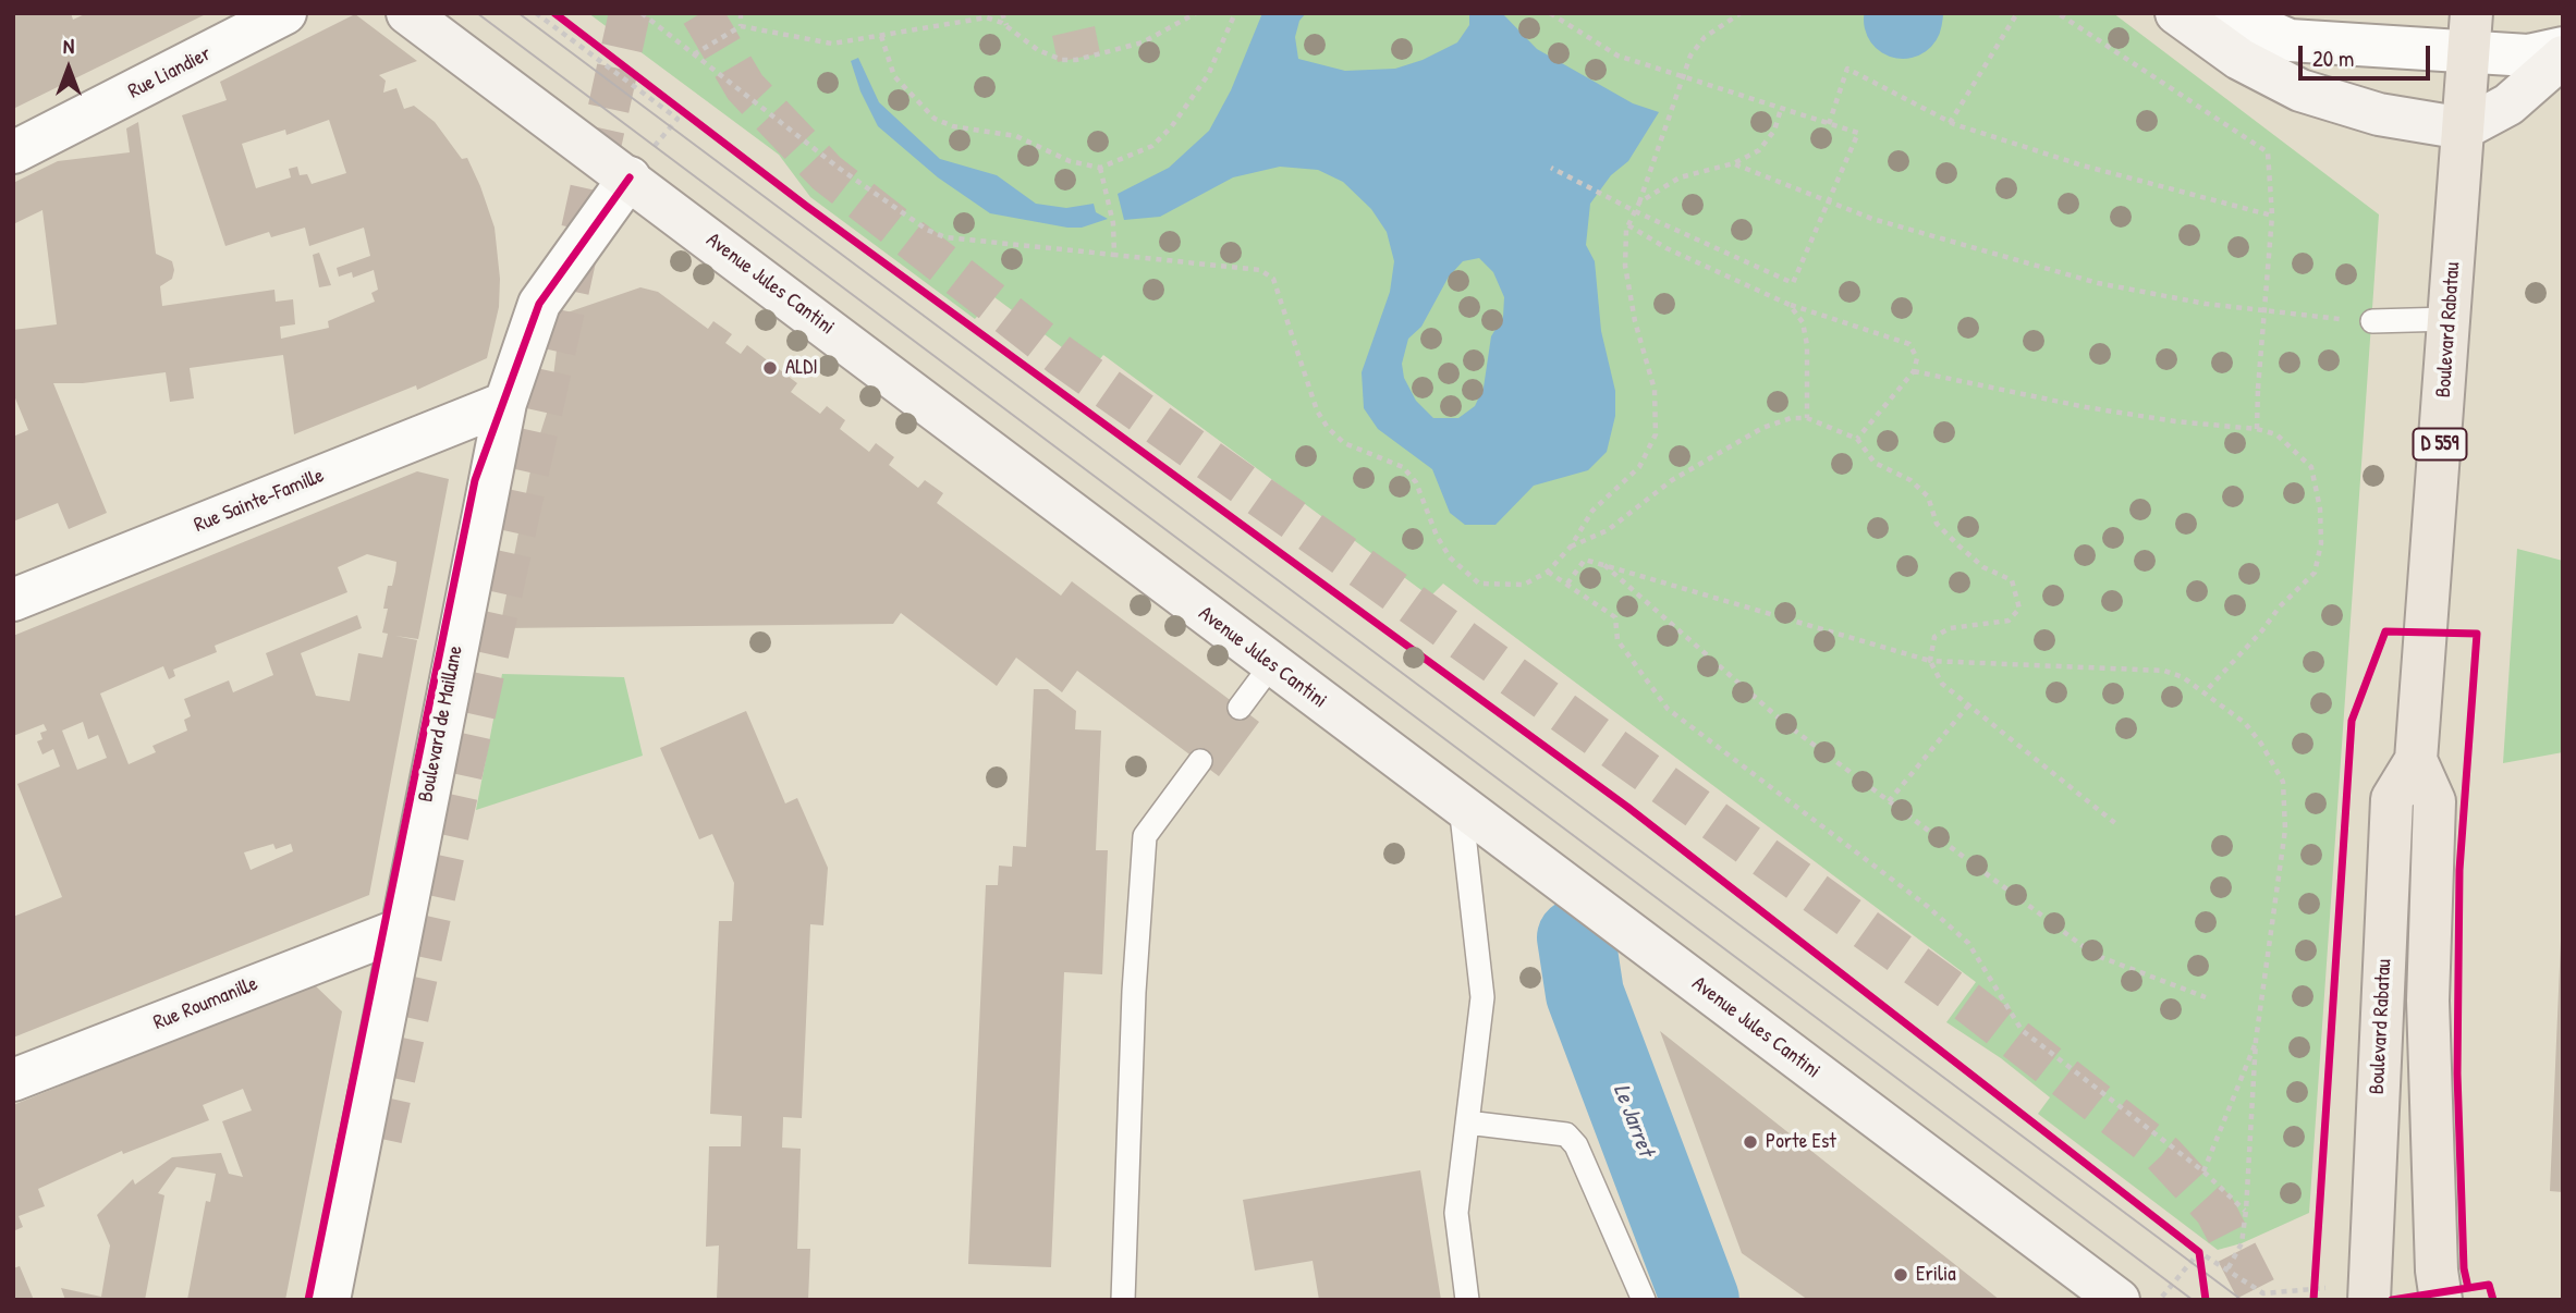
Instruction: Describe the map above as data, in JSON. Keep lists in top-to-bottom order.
{
  "streets": {
    "main road": ["Avenue Jules Cantini", "Boulevard Rabatau", "D 559"],
    "street": [
      "Rue Liandier",
      "Rue Sainte-Famille",
      "Boulevard de Maillane",
      "Rue Roumanille"
    ]
  },
  "crossings": [
    ["Avenue Jules Cantini", "Boulevard de Maillane"],
    ["Boulevard Rabatau", "D 559"],
    ["Rue Sainte-Famille", "Boulevard de Maillane"],
    ["Boulevard de Maillane", "Rue Roumanille"]
  ],
  "water": ["Le Jarret"],
  "places": ["ALDI", "Porte Est", "Erilia"],
  "scale_bar": "20 m",
  "north": "top"
}
